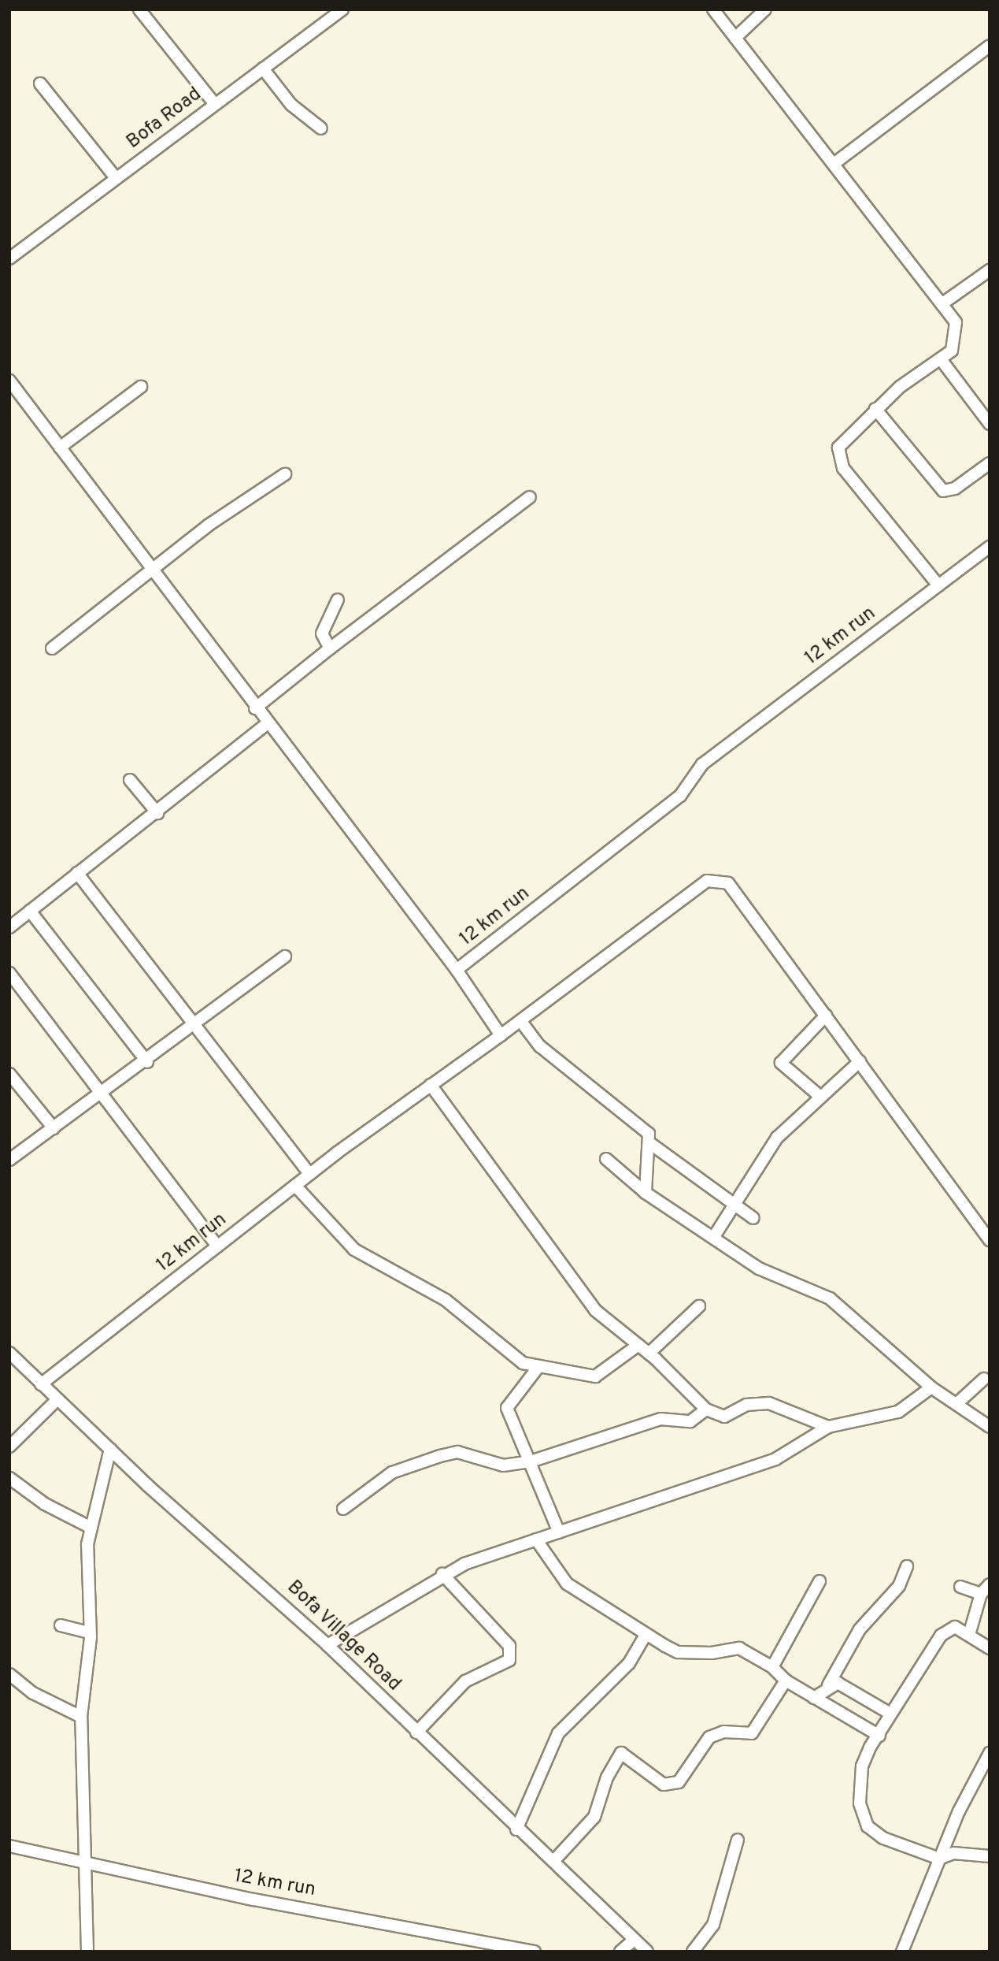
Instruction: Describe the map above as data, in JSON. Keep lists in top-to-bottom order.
{
  "streets": {
    "street": ["Bofa Road", "12 km run", "Bofa Village Road"]
  },
  "crossings": [
    ["12 km run", "Bofa Village Road"]
  ]
}
